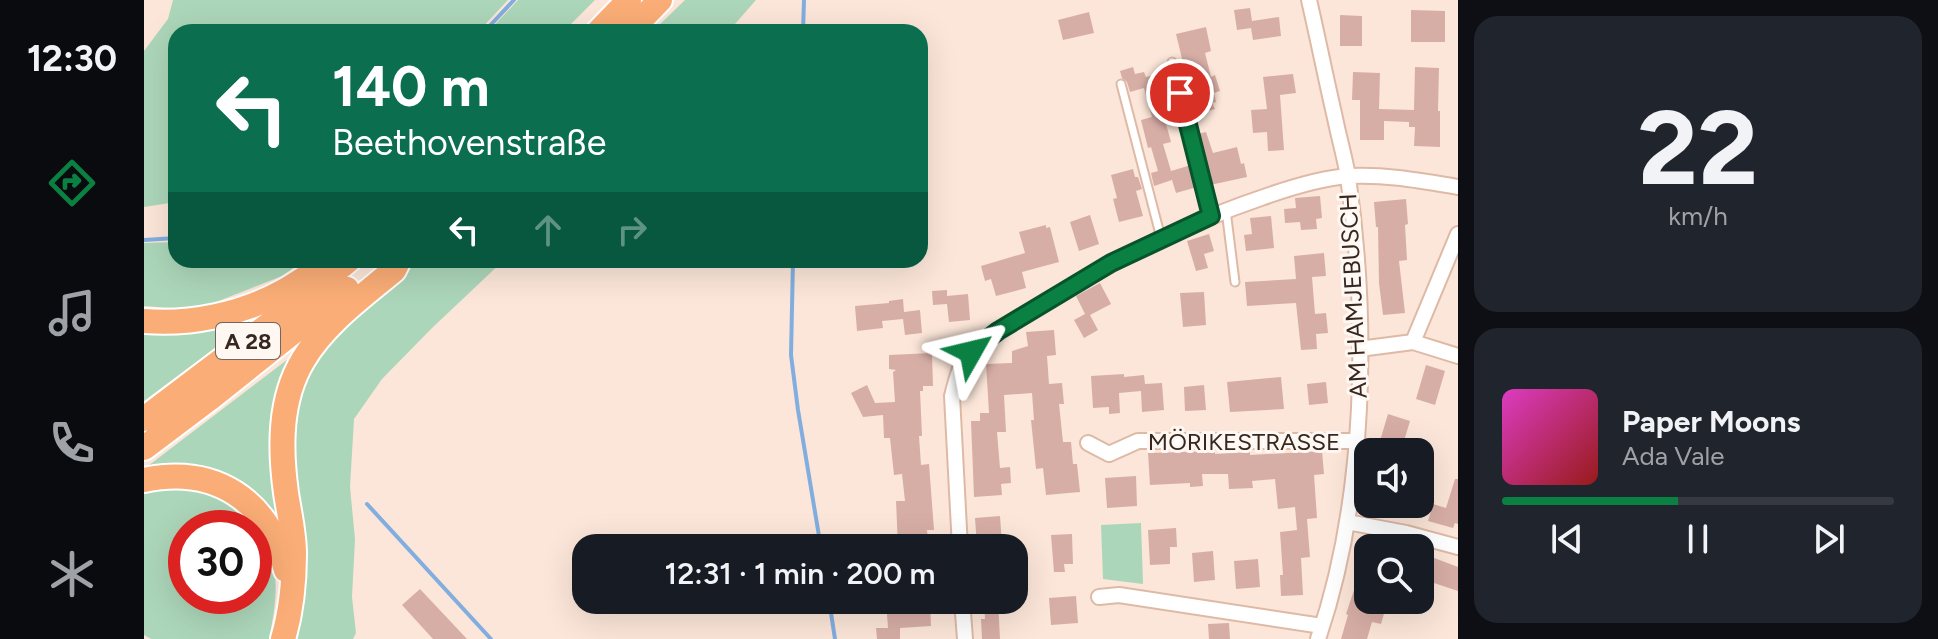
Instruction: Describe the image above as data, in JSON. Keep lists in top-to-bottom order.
{
  "streets": {
    "highway": ["A 28"],
    "street": ["AM HAMJEBUSCH", "MÖRIKESTRASSE"]
  },
  "page": {
    "tabs": "12:30",
    "tile": ["22", "km/h"],
    "turn": ["140 m", "Beethovenstraße"],
    "song": ["Paper Moons", "Ada Vale"],
    "limit": "30",
    "trip": "12:31 · 1 min · 200 m"
  }
}
